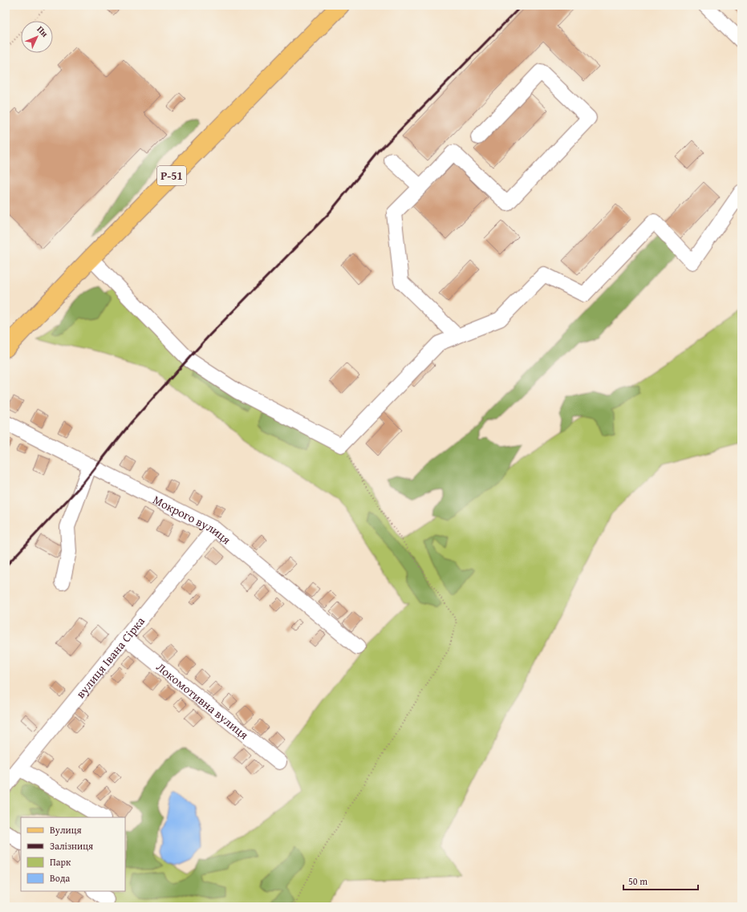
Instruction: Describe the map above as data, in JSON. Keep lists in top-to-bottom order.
{
  "streets": {
    "main road": ["Р-51"],
    "street": ["Мокрого вулиця", "вулиця Івана Сірка", "Локомотивна вулиця"]
  },
  "crossings": [
    ["Мокрого вулиця", "вулиця Івана Сірка"],
    ["вулиця Івана Сірка", "Локомотивна вулиця"]
  ],
  "legend": [
    "Вулиця",
    "Залізниця",
    "Парк",
    "Вода"
  ],
  "scale_bar": "50 m",
  "north": "top right"
}
